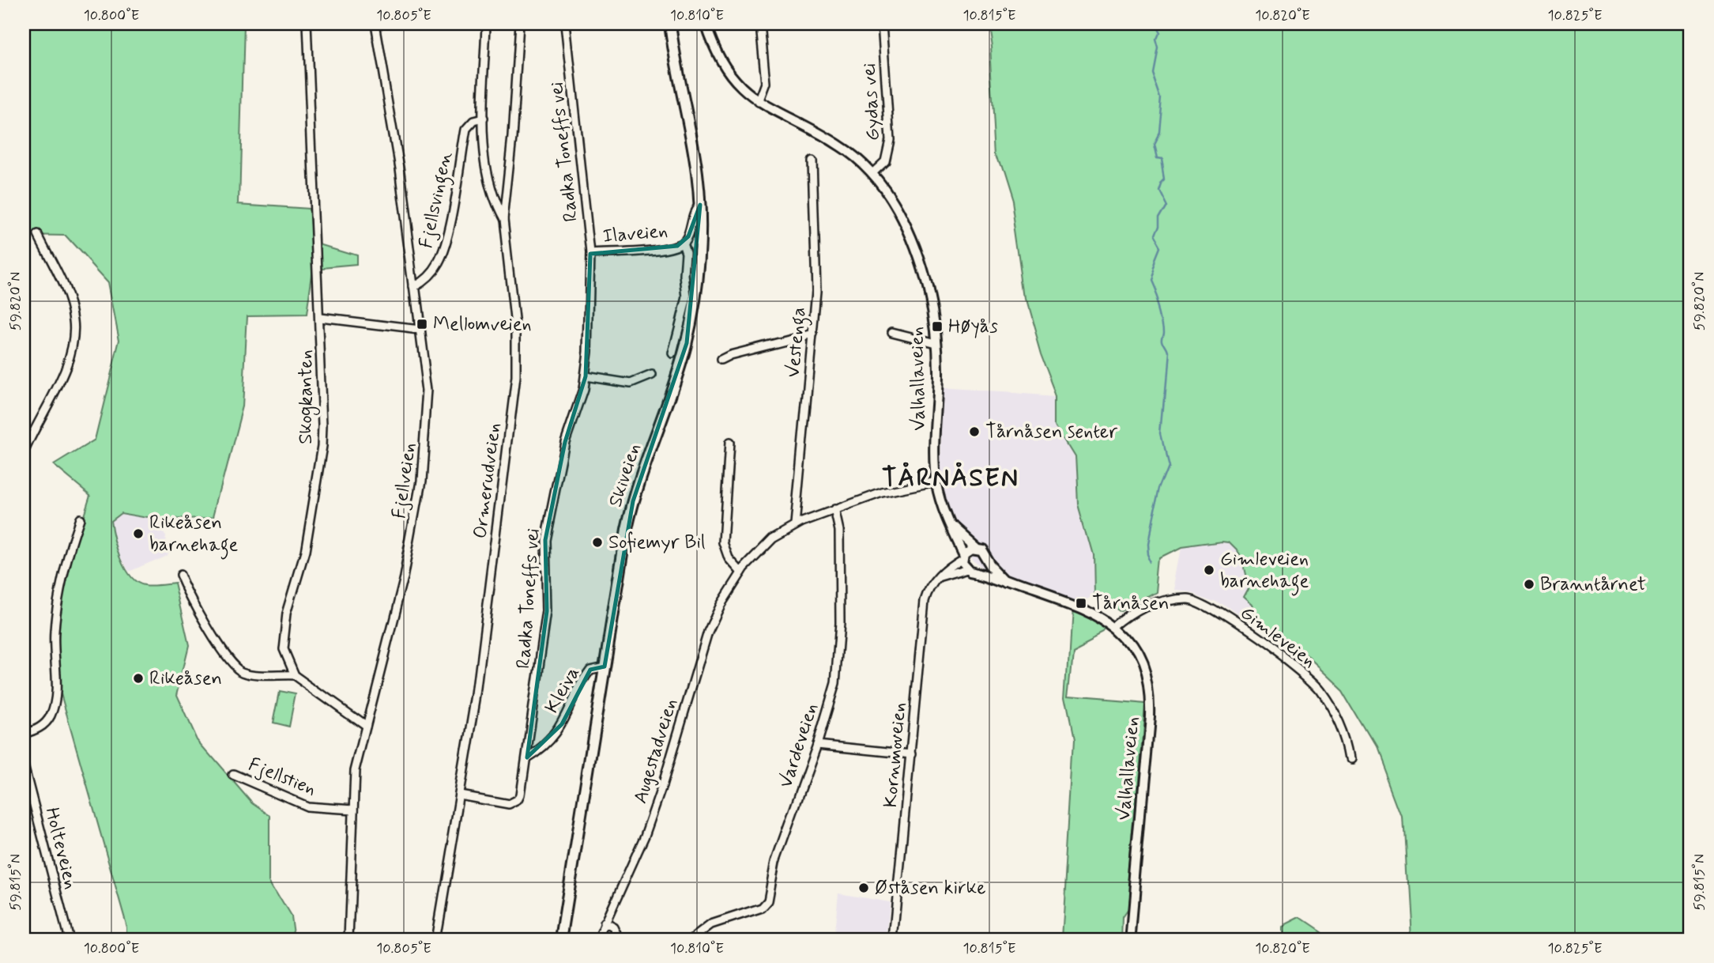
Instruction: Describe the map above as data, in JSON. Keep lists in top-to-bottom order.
{
  "streets": {
    "main road": ["Skiveien"],
    "street": [
      "Gydas vei",
      "Radka Toneffs vei",
      "Fjellsvingen",
      "Ilaveien",
      "Vestenga",
      "Valhallaveien",
      "Skogkanten",
      "Fjellveien",
      "Ormerudveien",
      "Gimleveien",
      "Kleiva",
      "Vardeveien",
      "Augestadveien",
      "Kornmoveien",
      "Fjellstien",
      "Holteveien"
    ]
  },
  "crossings": [
    ["Gydas vei", "Valhallaveien"],
    ["Radka Toneffs vei", "Ilaveien"],
    ["Radka Toneffs vei", "Ormerudveien"],
    ["Radka Toneffs vei", "Kleiva"],
    ["Fjellsvingen", "Fjellveien"],
    ["Ilaveien", "Skiveien"],
    ["Vestenga", "Augestadveien"],
    ["Valhallaveien", "Gimleveien"],
    ["Valhallaveien", "Augestadveien"],
    ["Valhallaveien", "Kornmoveien"],
    ["Skiveien", "Kleiva"],
    ["Fjellveien", "Fjellstien"],
    ["Vardeveien", "Augestadveien"]
  ],
  "districts": ["TÅRNÅSEN"],
  "places": {
    "transit": ["Mellomveien", "Høyås", "Tårnåsen"],
    "other": [
      "Tårnåsen senter",
      "Rikeåsen barnehage",
      "Sofiemyr Bil",
      "Gimleveien barnehage",
      "Branntårnet",
      "Rikeåsen",
      "Øståsen kirke"
    ]
  },
  "coordinates": [
    "10.800°E",
    "10.805°E",
    "10.810°E",
    "10.815°E",
    "10.820°E",
    "10.825°E",
    "59.820°N",
    "59.815°N"
  ]
}
